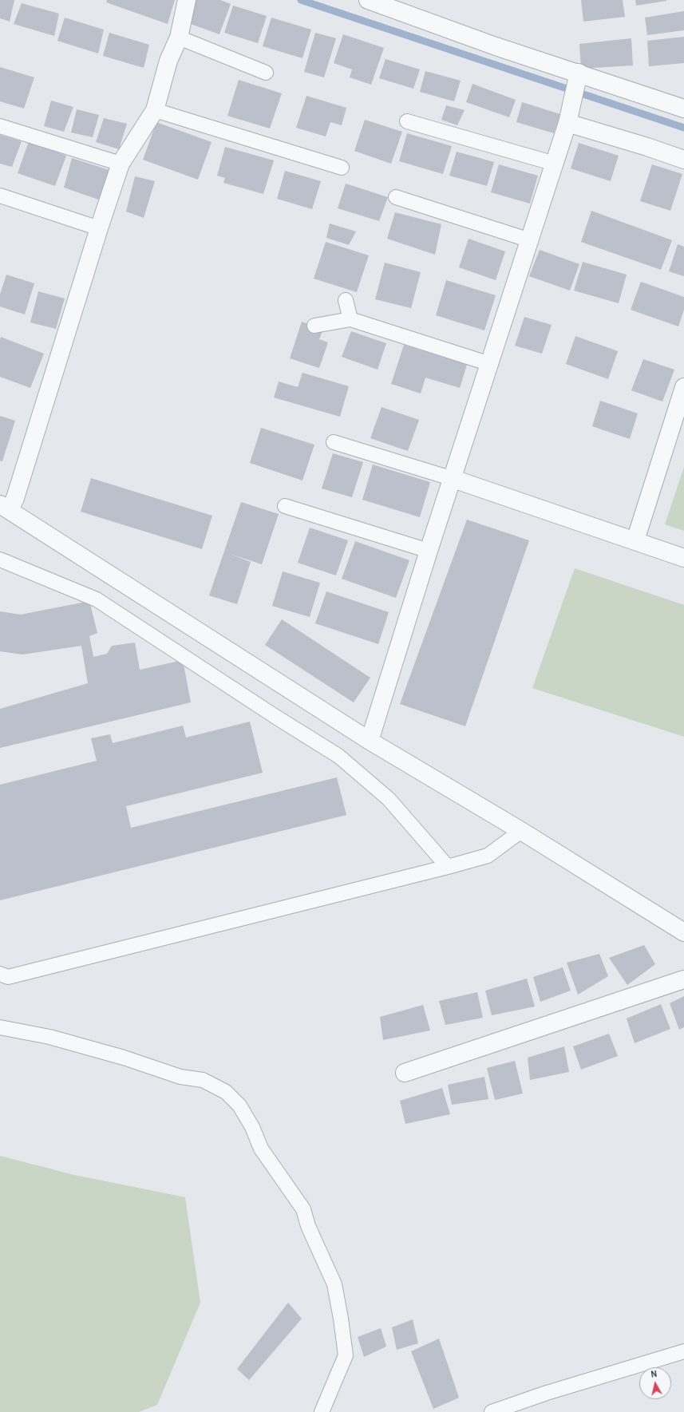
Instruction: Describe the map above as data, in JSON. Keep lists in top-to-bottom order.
{
  "north": "top"
}
